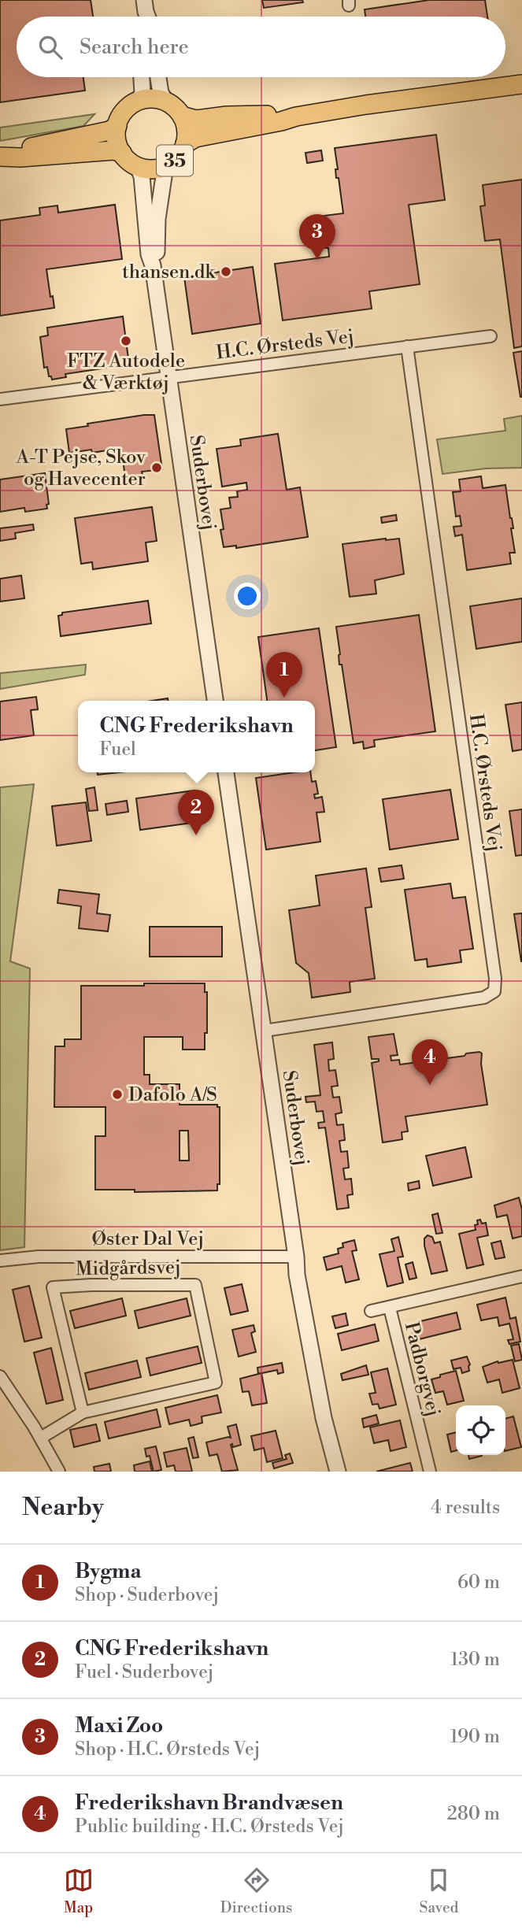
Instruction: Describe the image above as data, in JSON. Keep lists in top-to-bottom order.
{
  "streets": {
    "main road": ["35"],
    "street": [
      "H.C. Ørsteds Vej",
      "Suderbovej",
      "Øster Dal Vej",
      "Midgårdsvej",
      "Padborgvej"
    ]
  },
  "crossings": [
    ["35", "Suderbovej"],
    ["H.C. Ørsteds Vej", "Suderbovej"],
    ["Suderbovej", "Øster Dal Vej"]
  ],
  "places": [
    "thansen.dk",
    "FTZ Autodele & Værktøj",
    "A-T Pejse, Skov og Havecenter",
    "Dafolo A/S"
  ],
  "page": {
    "search": "Search here",
    "pins": [
      "3",
      "1",
      "2",
      "4"
    ],
    "popup": ["CNG Frederikshavn", "Fuel"],
    "heading": ["Nearby", "4 results"],
    "list": [
      {
        "mark": "1",
        "name": "Bygma",
        "note": "Shop · Suderbovej",
        "value": "60 m"
      },
      {
        "mark": "2",
        "name": "CNG Frederikshavn",
        "note": "Fuel · Suderbovej",
        "value": "130 m"
      },
      {
        "mark": "3",
        "name": "Maxi Zoo",
        "note": "Shop · H.C. Ørsteds Vej",
        "value": "190 m"
      },
      {
        "mark": "4",
        "name": "Frederikshavn Brandvæsen",
        "note": "Public building · H.C. Ørsteds Vej",
        "value": "280 m"
      }
    ],
    "nav": ["Map", "Directions", "Saved"]
  }
}
